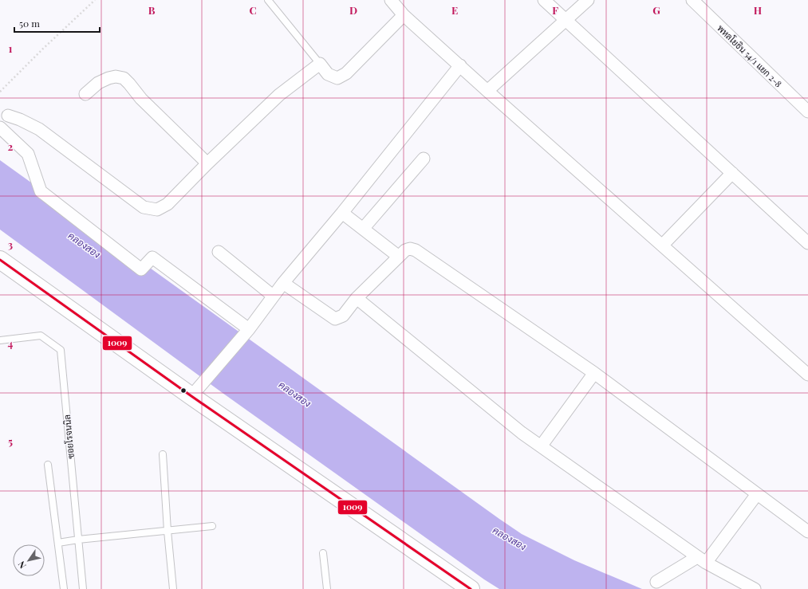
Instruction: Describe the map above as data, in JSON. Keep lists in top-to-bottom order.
{
  "streets": {
    "street": ["พหลโยธิน 54/1 แยก 2-8"],
    "lane": ["ซอยโรจนนิล"]
  },
  "water": ["คลองสอง"],
  "lines": ["transit line 1009"],
  "scale_bar": "50 m",
  "north": "bottom left",
  "grid": {
    "columns": [
      "B",
      "C",
      "D",
      "E",
      "F",
      "G",
      "H"
    ],
    "rows": [
      "1",
      "2",
      "3",
      "4",
      "5"
    ]
  }
}
